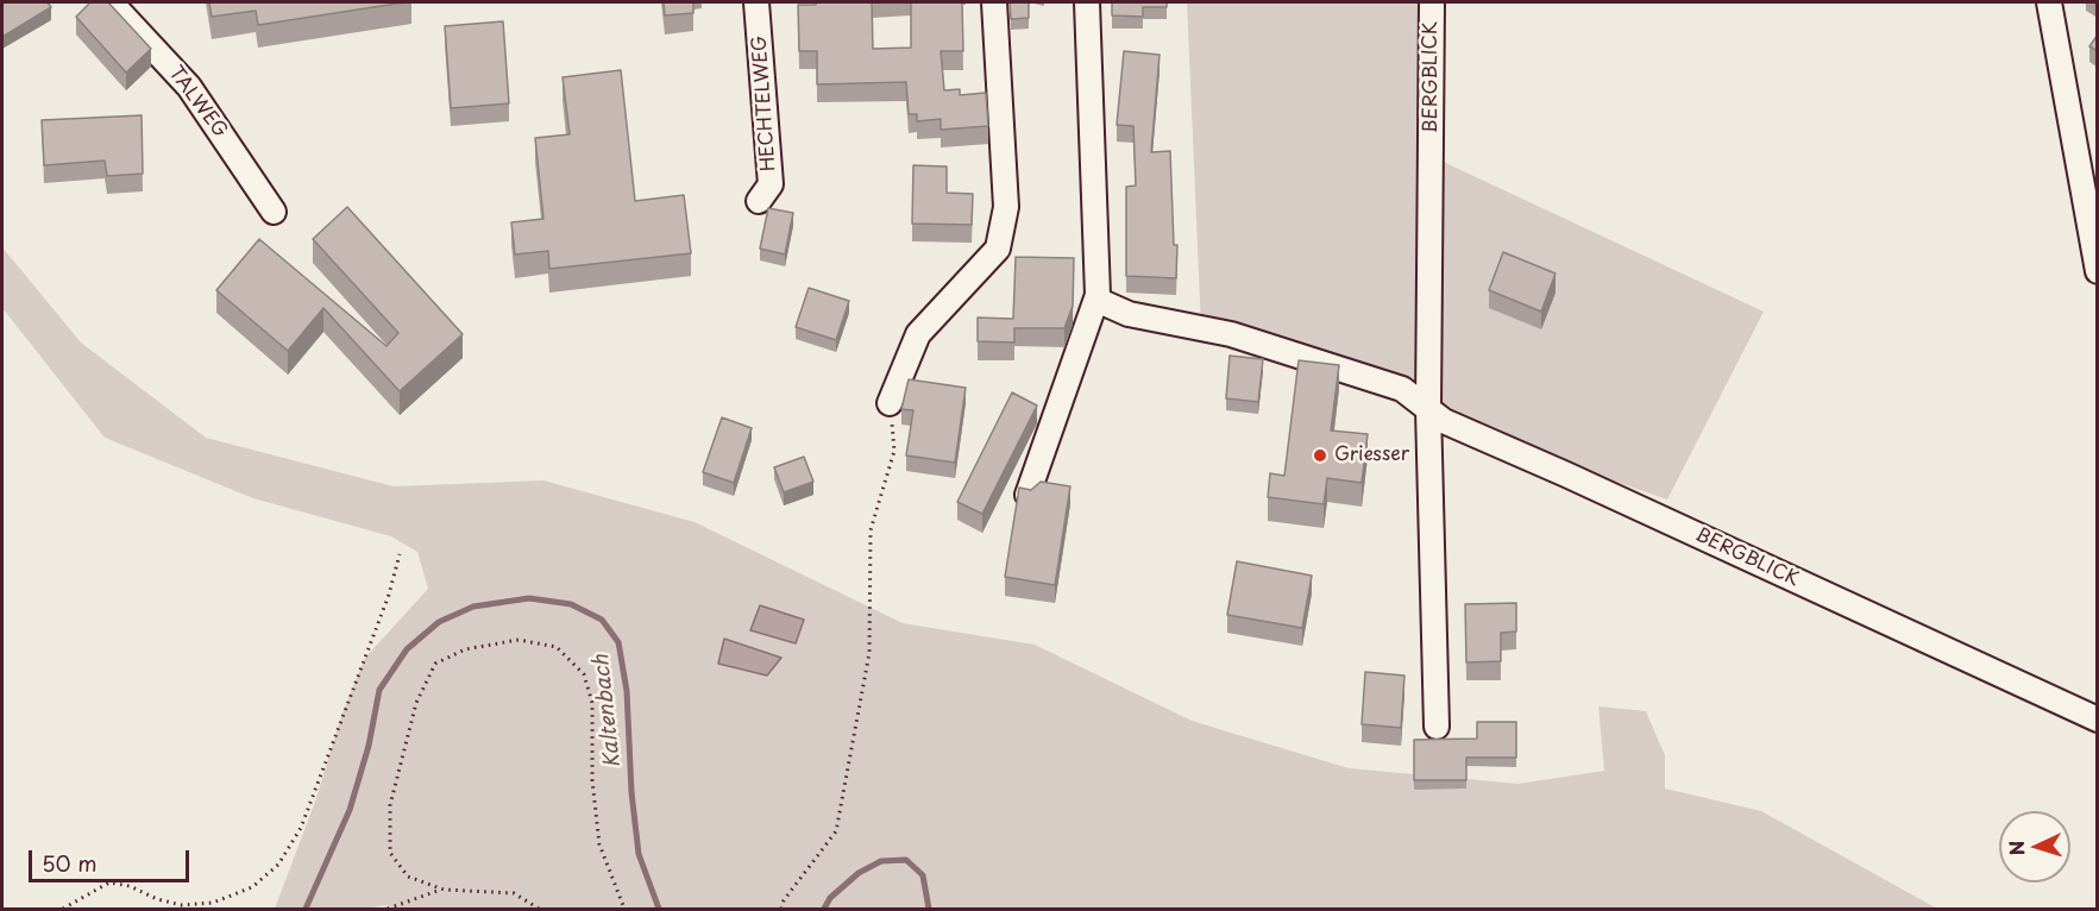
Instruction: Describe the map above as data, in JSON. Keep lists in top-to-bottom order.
{
  "streets": {
    "street": ["BERGBLICK", "TALWEG", "HECHTELWEG"]
  },
  "water": ["Kaltenbach"],
  "places": ["Griesser"],
  "scale_bar": "50 m",
  "north": "left"
}
